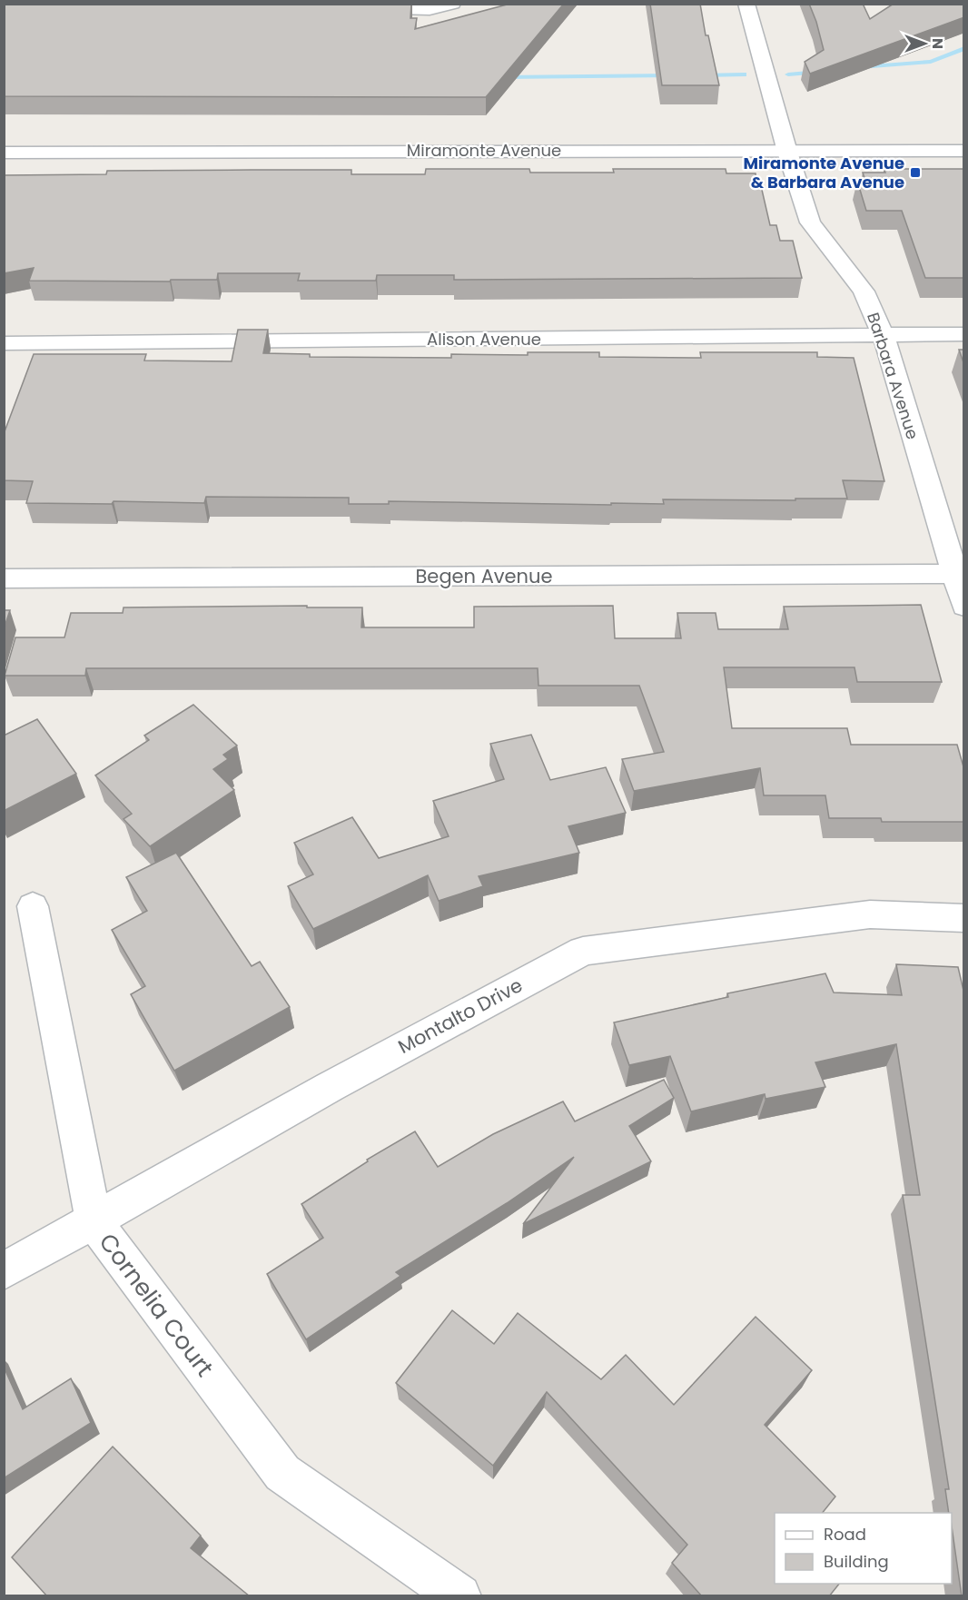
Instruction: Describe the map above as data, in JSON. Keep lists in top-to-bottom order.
{
  "streets": {
    "street": [
      "Miramonte Avenue",
      "Alison Avenue",
      "Barbara Avenue",
      "Begen Avenue",
      "Montalto Drive",
      "Cornelia Court"
    ]
  },
  "crossings": [
    ["Miramonte Avenue", "Barbara Avenue"],
    ["Alison Avenue", "Barbara Avenue"],
    ["Barbara Avenue", "Begen Avenue"],
    ["Montalto Drive", "Cornelia Court"]
  ],
  "places": {
    "transit": ["Miramonte Avenue & Barbara Avenue"]
  },
  "legend": ["Road", "Building"],
  "north": "right"
}
